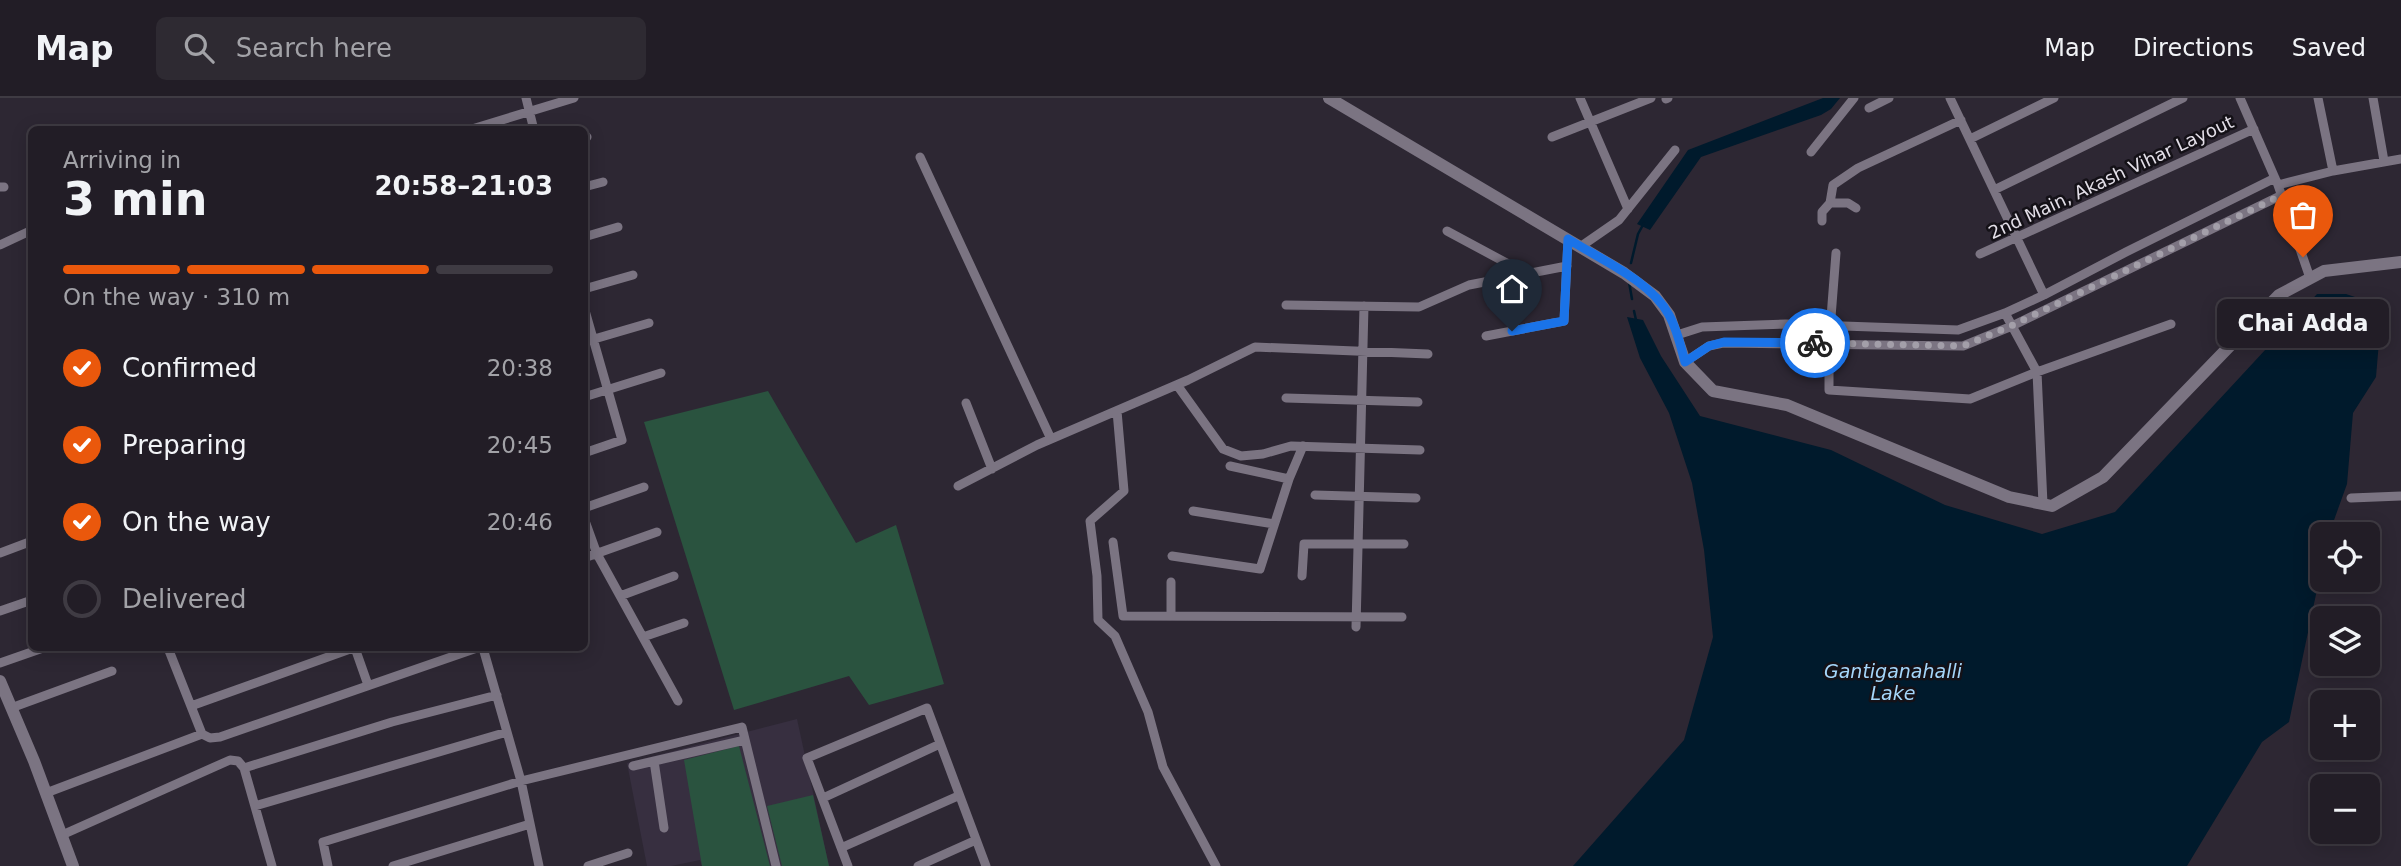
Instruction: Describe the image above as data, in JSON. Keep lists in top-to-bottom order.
{
  "streets": {
    "street": ["2nd Main, Akash Vihar Layout"]
  },
  "water": ["Gantiganahalli Lake"],
  "places": ["Chai Adda"],
  "page": {
    "header": "Map",
    "search": "Search here",
    "nav": ["Map", "Directions", "Saved"],
    "heading": ["3 min", "Arriving in", "20:58–21:03"],
    "bar": "On the way · 310 m",
    "bubble": "Chai Adda",
    "list": [
      ["Confirmed", "20:38"],
      ["Preparing", "20:45"],
      ["On the way", "20:46"],
      "Delivered"
    ],
    "map_buttons": ["+", "−"]
  }
}
